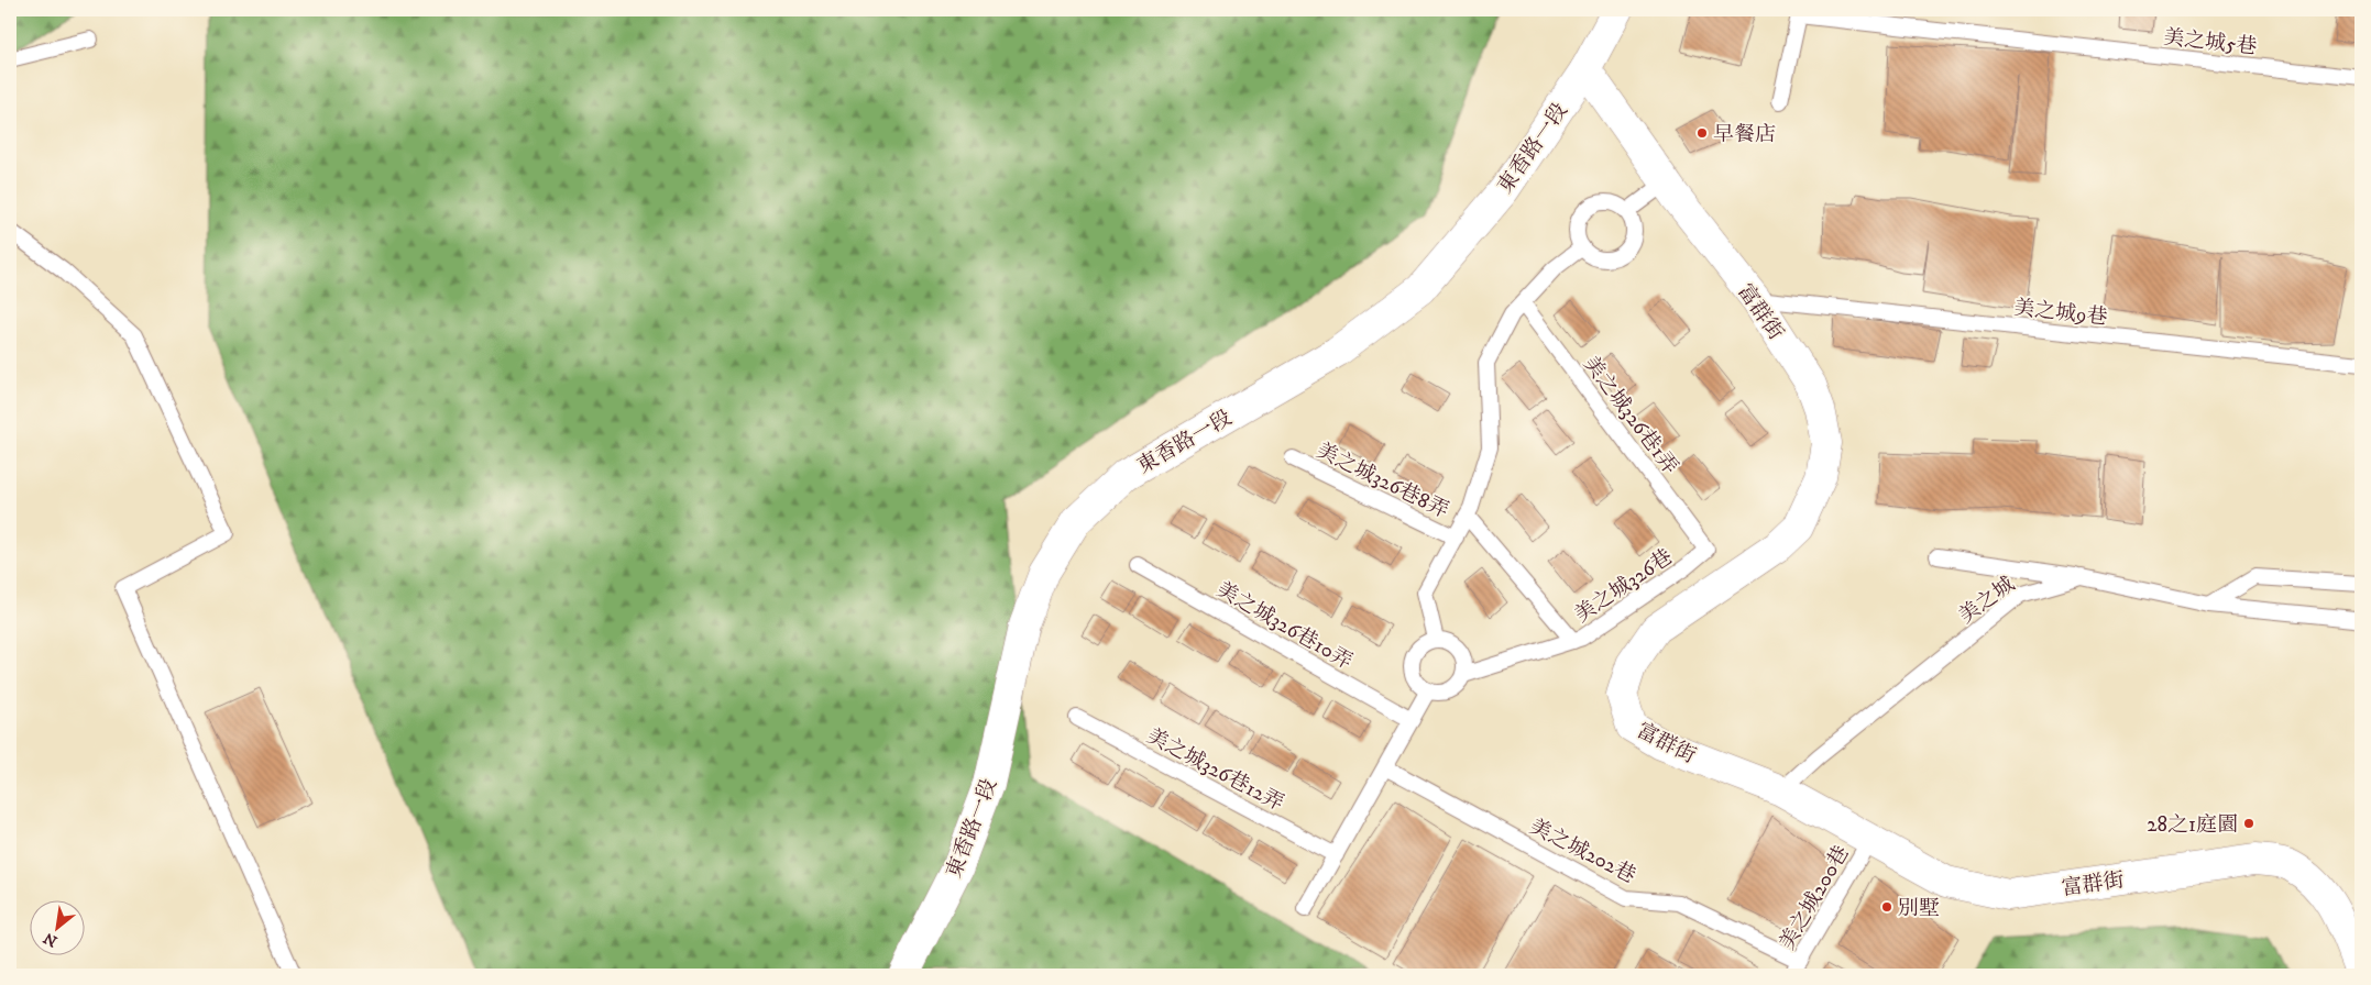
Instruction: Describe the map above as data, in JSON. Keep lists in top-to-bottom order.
{
  "streets": {
    "street": ["東香路一段", "富群街"],
    "lane": [
      "美之城5巷",
      "美之城9巷",
      "美之城326巷1弄",
      "美之城326巷8弄",
      "美之城326巷",
      "美之城",
      "美之城326巷10弄",
      "美之城326巷12弄",
      "美之城202巷",
      "美之城200巷"
    ]
  },
  "crossings": [
    ["東香路一段", "富群街"],
    ["富群街", "美之城9巷"],
    ["富群街", "美之城"],
    ["富群街", "美之城200巷"],
    ["美之城326巷1弄", "美之城326巷"],
    ["美之城202巷", "美之城200巷"]
  ],
  "places": ["早餐店", "28之1庭園", "別墅"],
  "north": "bottom left"
}
